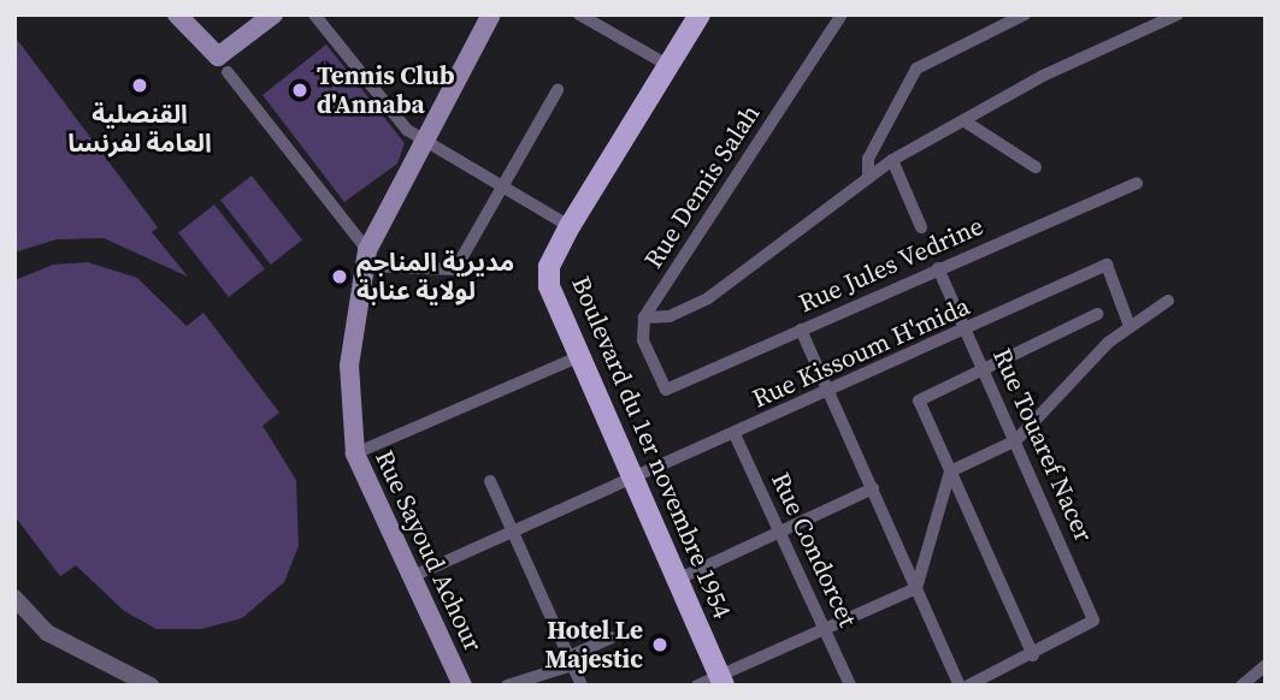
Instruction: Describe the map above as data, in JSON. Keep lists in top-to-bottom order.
{
  "streets": {
    "main road": ["Boulevard du 1er novembre 1954", "Rue Sayoud Achour"],
    "street": [
      "Rue Demis Salah",
      "Rue Jules Vedrine",
      "Rue Kissoum H'mida",
      "Rue Touaref Nacer",
      "Rue Condorcet"
    ]
  },
  "crossings": [
    ["Rue Demis Salah", "Rue Jules Vedrine"],
    ["Rue Jules Vedrine", "Rue Touaref Nacer"],
    ["Rue Kissoum H'mida", "Rue Touaref Nacer"],
    ["Rue Kissoum H'mida", "Boulevard du 1er novembre 1954"],
    ["Rue Kissoum H'mida", "Rue Condorcet"],
    ["Rue Kissoum H'mida", "Rue Sayoud Achour"]
  ],
  "places": [
    "القنصلية العامة لفرنسا",
    "Tennis Club d'Annaba",
    "مديرية المناجم لولاية عنابة",
    "Hotel Le Majestic"
  ]
}
